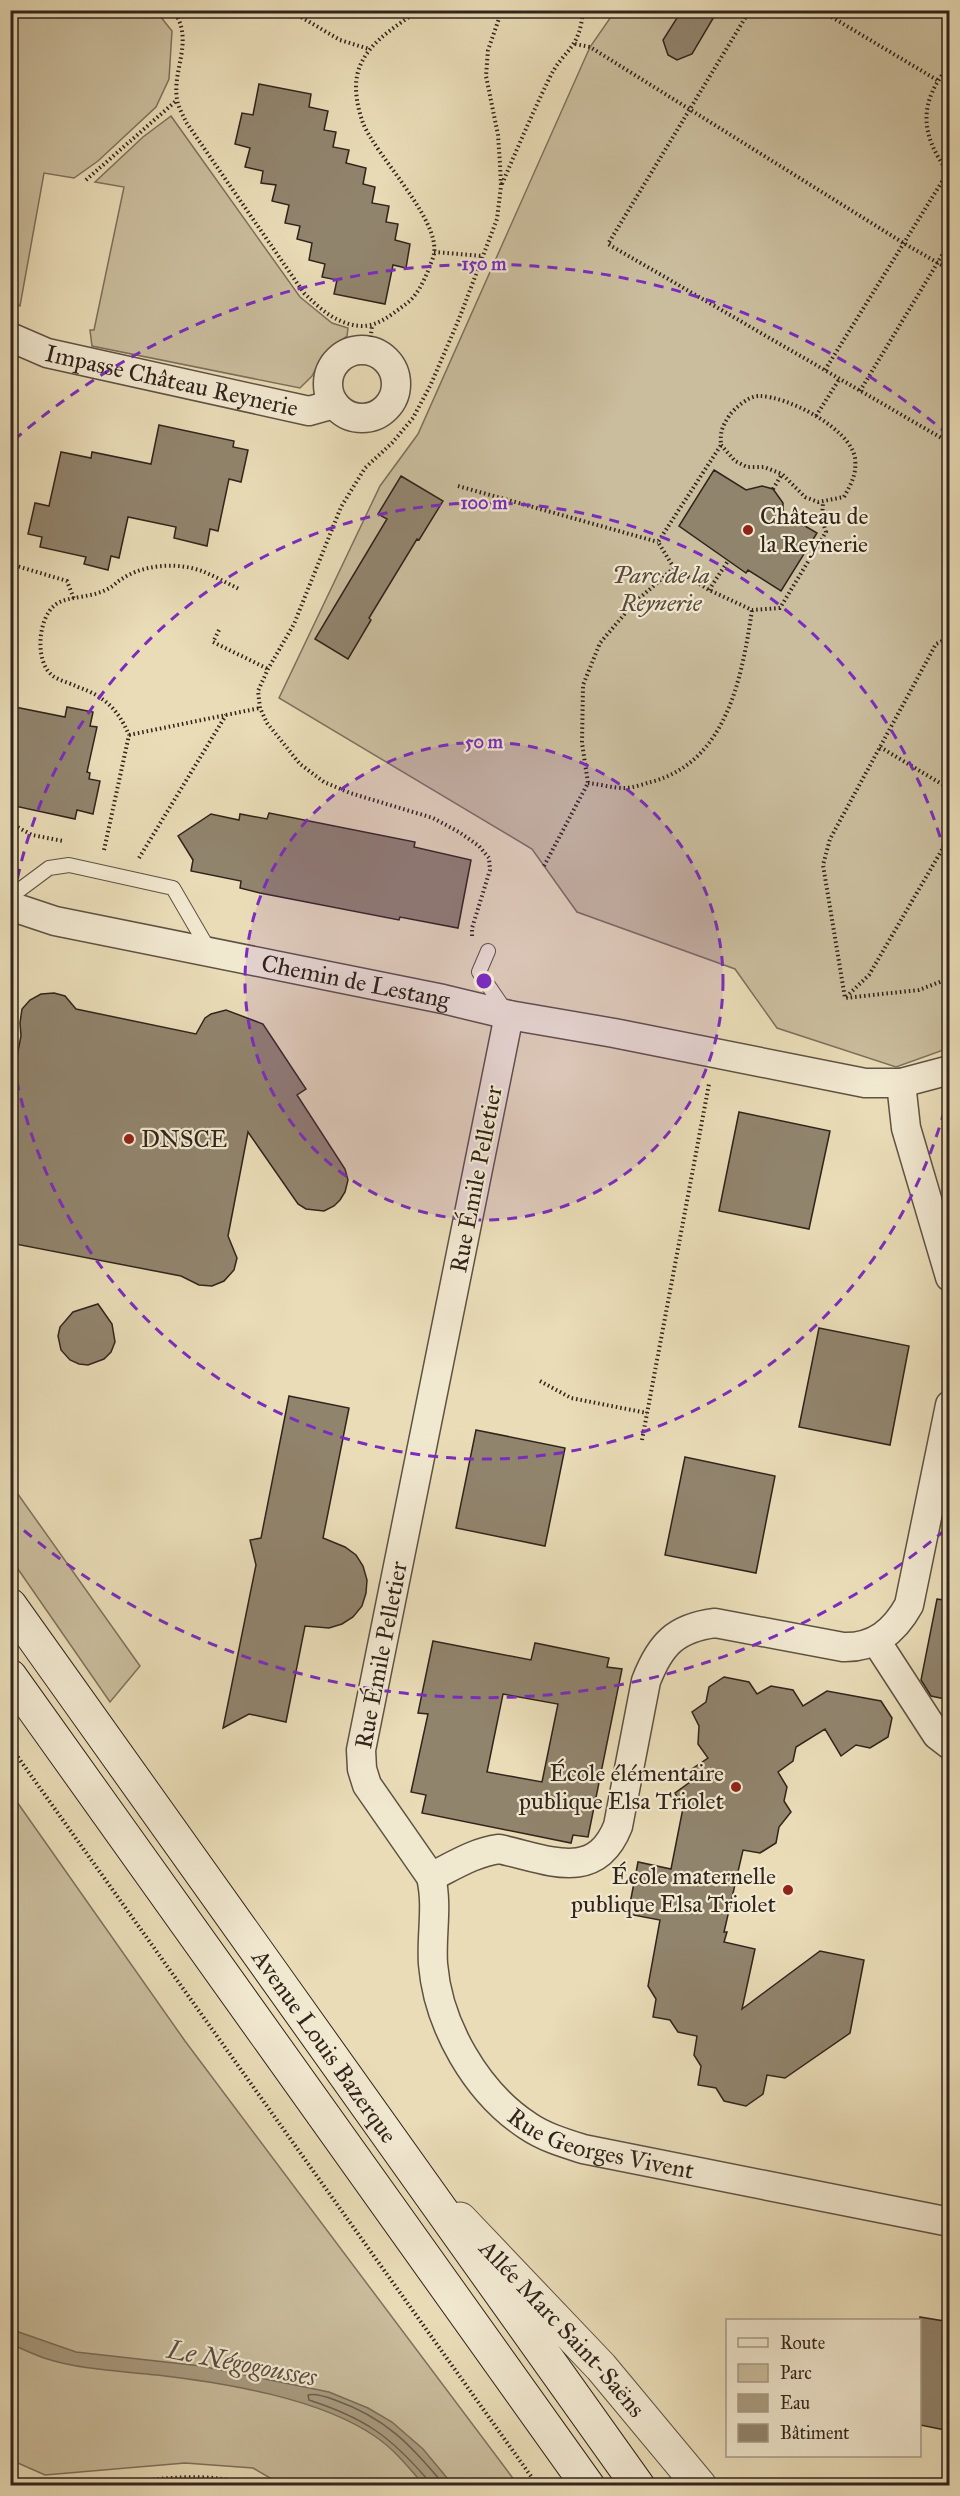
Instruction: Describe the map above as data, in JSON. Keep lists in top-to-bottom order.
{
  "streets": {
    "main road": ["Avenue Louis Bazerque", "Allée Marc Saint-Saëns"],
    "street": [
      "Impasse Château Reynerie",
      "Chemin de Lestang",
      "Rue Émile Pelletier",
      "Rue Georges Vivent"
    ]
  },
  "crossings": [
    ["Chemin de Lestang", "Rue Émile Pelletier"],
    ["Rue Émile Pelletier", "Rue Georges Vivent"],
    ["Avenue Louis Bazerque", "Allée Marc Saint-Saëns"]
  ],
  "water": ["Le Négogousses"],
  "parks": ["Parc de la Reynerie"],
  "places": [
    "Château de la Reynerie",
    "DNSCE",
    "École élémentaire publique Elsa Triolet",
    "École maternelle publique Elsa Triolet"
  ],
  "legend": [
    "Route",
    "Parc",
    "Eau",
    "Bâtiment"
  ],
  "rings": ["150 m", "100 m", "50 m"]
}
